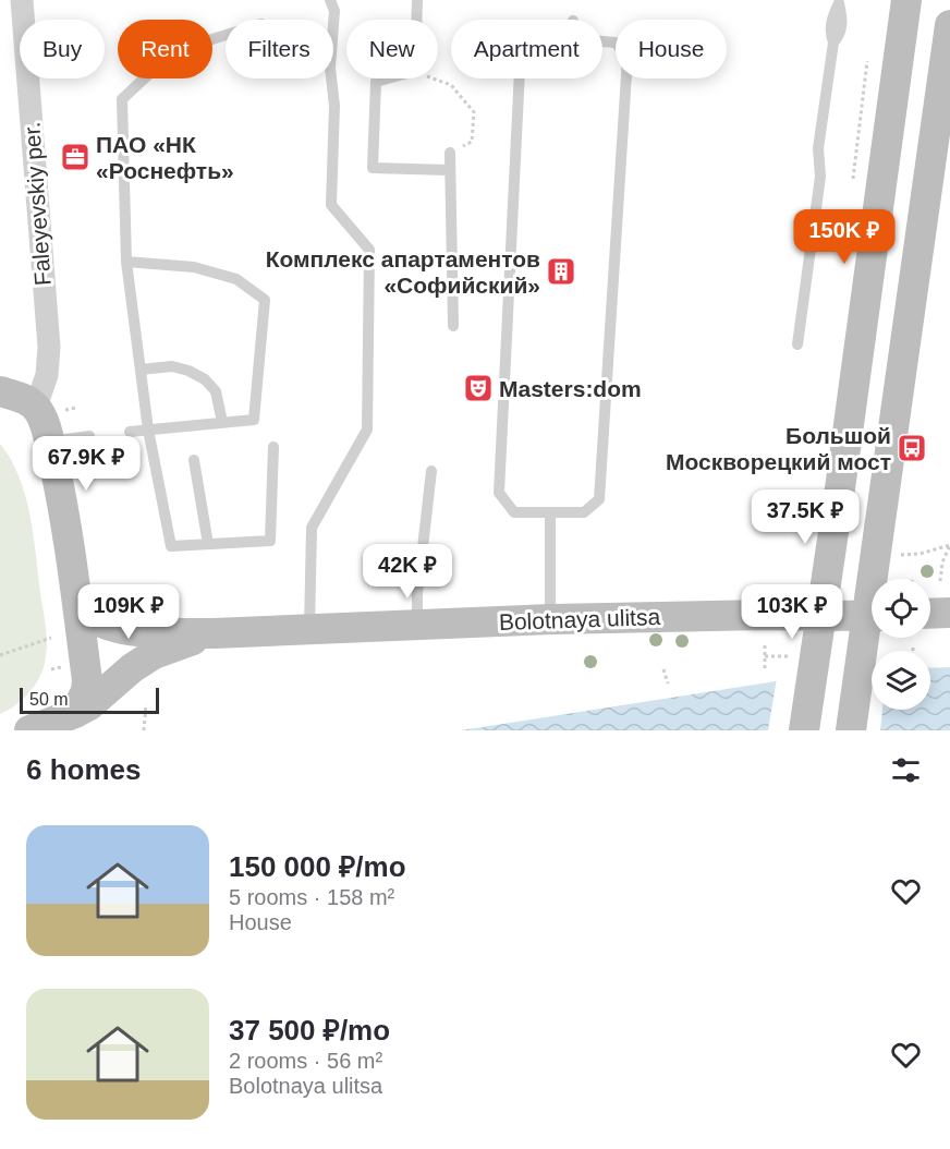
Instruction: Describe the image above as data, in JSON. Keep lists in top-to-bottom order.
{
  "streets": {
    "street": ["Faleyevskiy per.", "Bolotnaya ulitsa"]
  },
  "places": {
    "office": ["ПАО «НК «Роснефть»"],
    "building": ["Комплекс апартаментов «Софийский»"],
    "theatre": ["Masters:dom"],
    "bus stop": ["Большой Москворецкий мост"]
  },
  "scale_bar": "50 m",
  "page": {
    "chip": [
      "Buy",
      "Rent",
      "Filters",
      "New",
      "Apartment",
      "House"
    ],
    "price": [
      "150K ₽",
      "67.9K ₽",
      "37.5K ₽",
      "42K ₽",
      "109K ₽",
      "103K ₽"
    ],
    "scale": "50 m",
    "heading": "6 homes",
    "list": [
      {
        "name": "150 000 ₽/mo",
        "note": "5 rooms · 158 m² · House"
      },
      {
        "name": "37 500 ₽/mo",
        "note": "2 rooms · 56 m² · Bolotnaya ulitsa"
      }
    ]
  }
}
